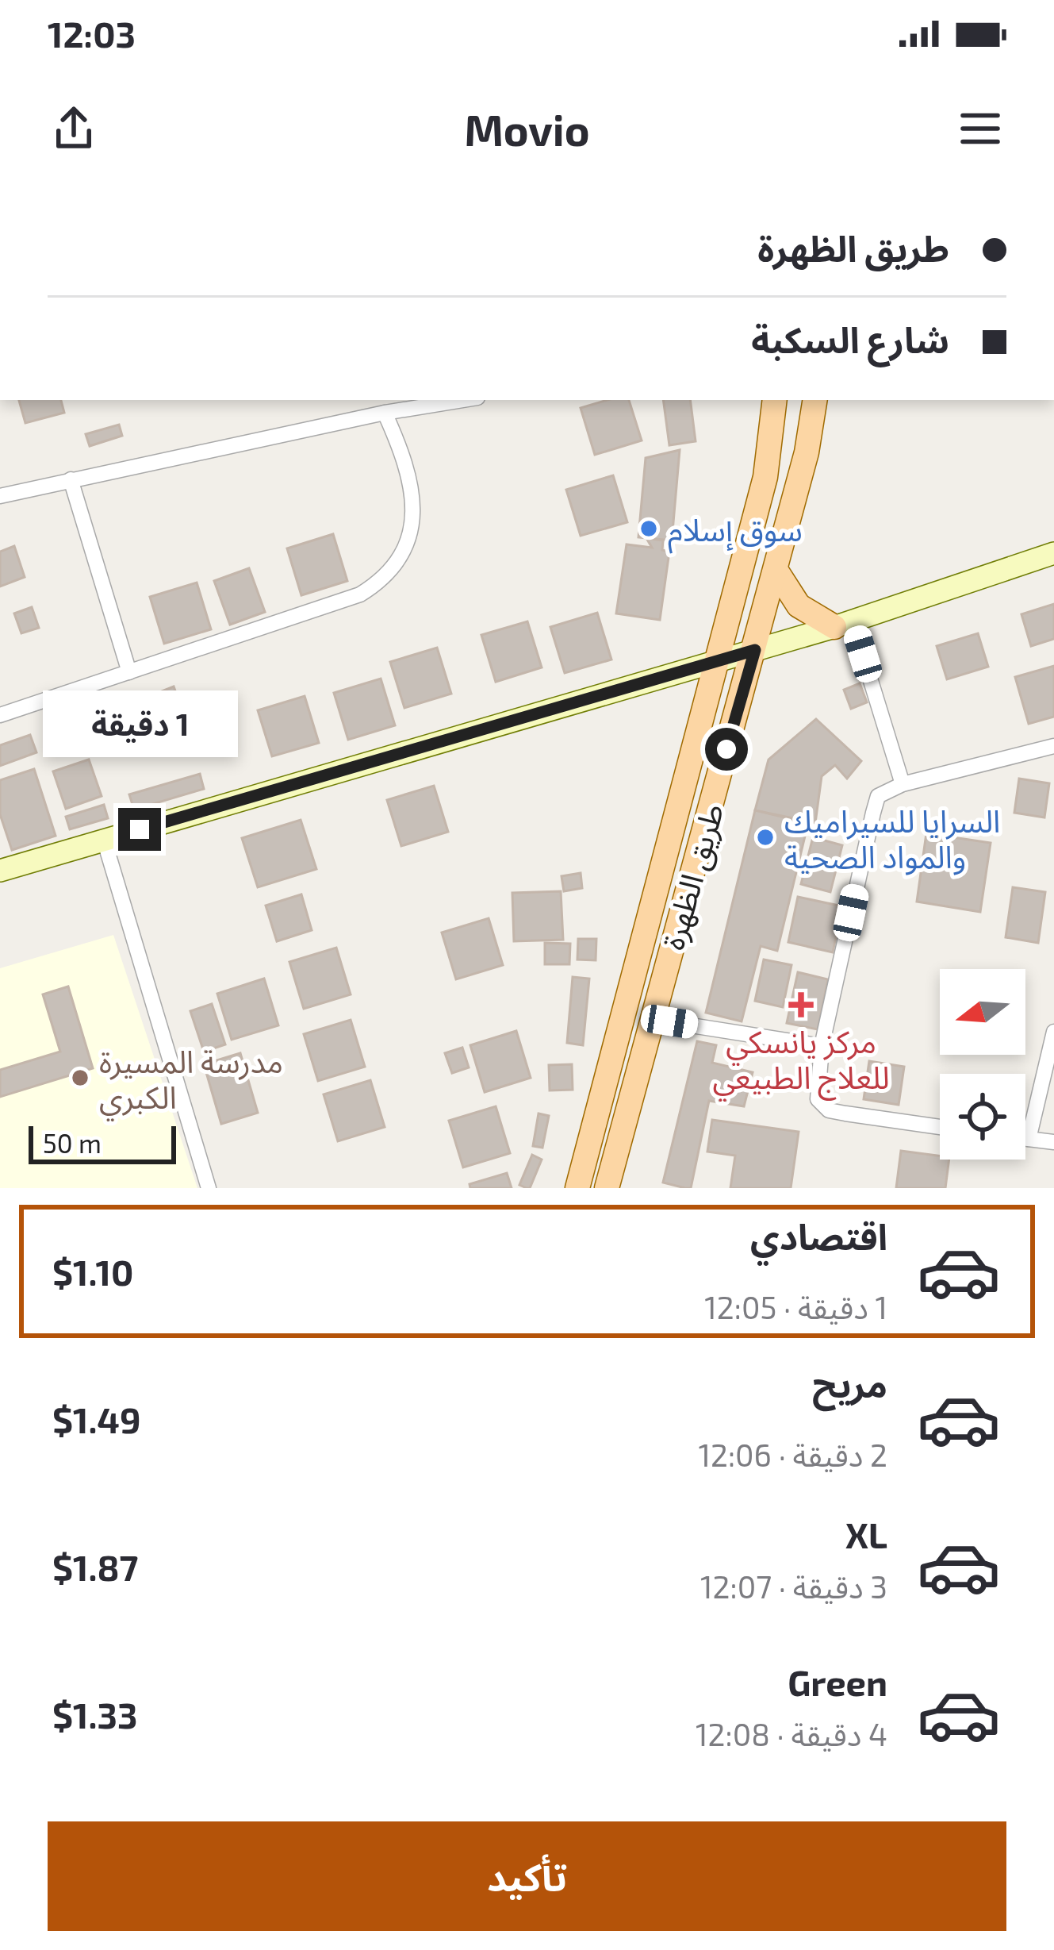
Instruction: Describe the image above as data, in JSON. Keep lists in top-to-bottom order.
{
  "streets": {
    "main road": ["طريق الظهرة"]
  },
  "places": {
    "other": ["سوق إسلام", "السرايا للسيراميك والمواد الصحية", "مدرسة المسيرة الكبري"],
    "health": ["مركز يانسكي للعلاج الطبيعي"]
  },
  "scale_bar": "50 m",
  "north": "left",
  "page": {
    "status": "12:03",
    "header": "Movio",
    "banner": ["طريق الظهرة", "شارع السكبة"],
    "bubble": "1 دقيقة",
    "scale": "50 m",
    "list": [
      {
        "name": "اقتصادي",
        "note": "1 دقيقة · 12:05",
        "value": "$1.10"
      },
      {
        "name": "مريح",
        "note": "2 دقيقة · 12:06",
        "value": "$1.49"
      },
      {
        "name": "XL",
        "note": "3 دقيقة · 12:07",
        "value": "$1.87"
      },
      {
        "name": "Green",
        "note": "4 دقيقة · 12:08",
        "value": "$1.33"
      }
    ],
    "buttons": "تأكيد"
  }
}
